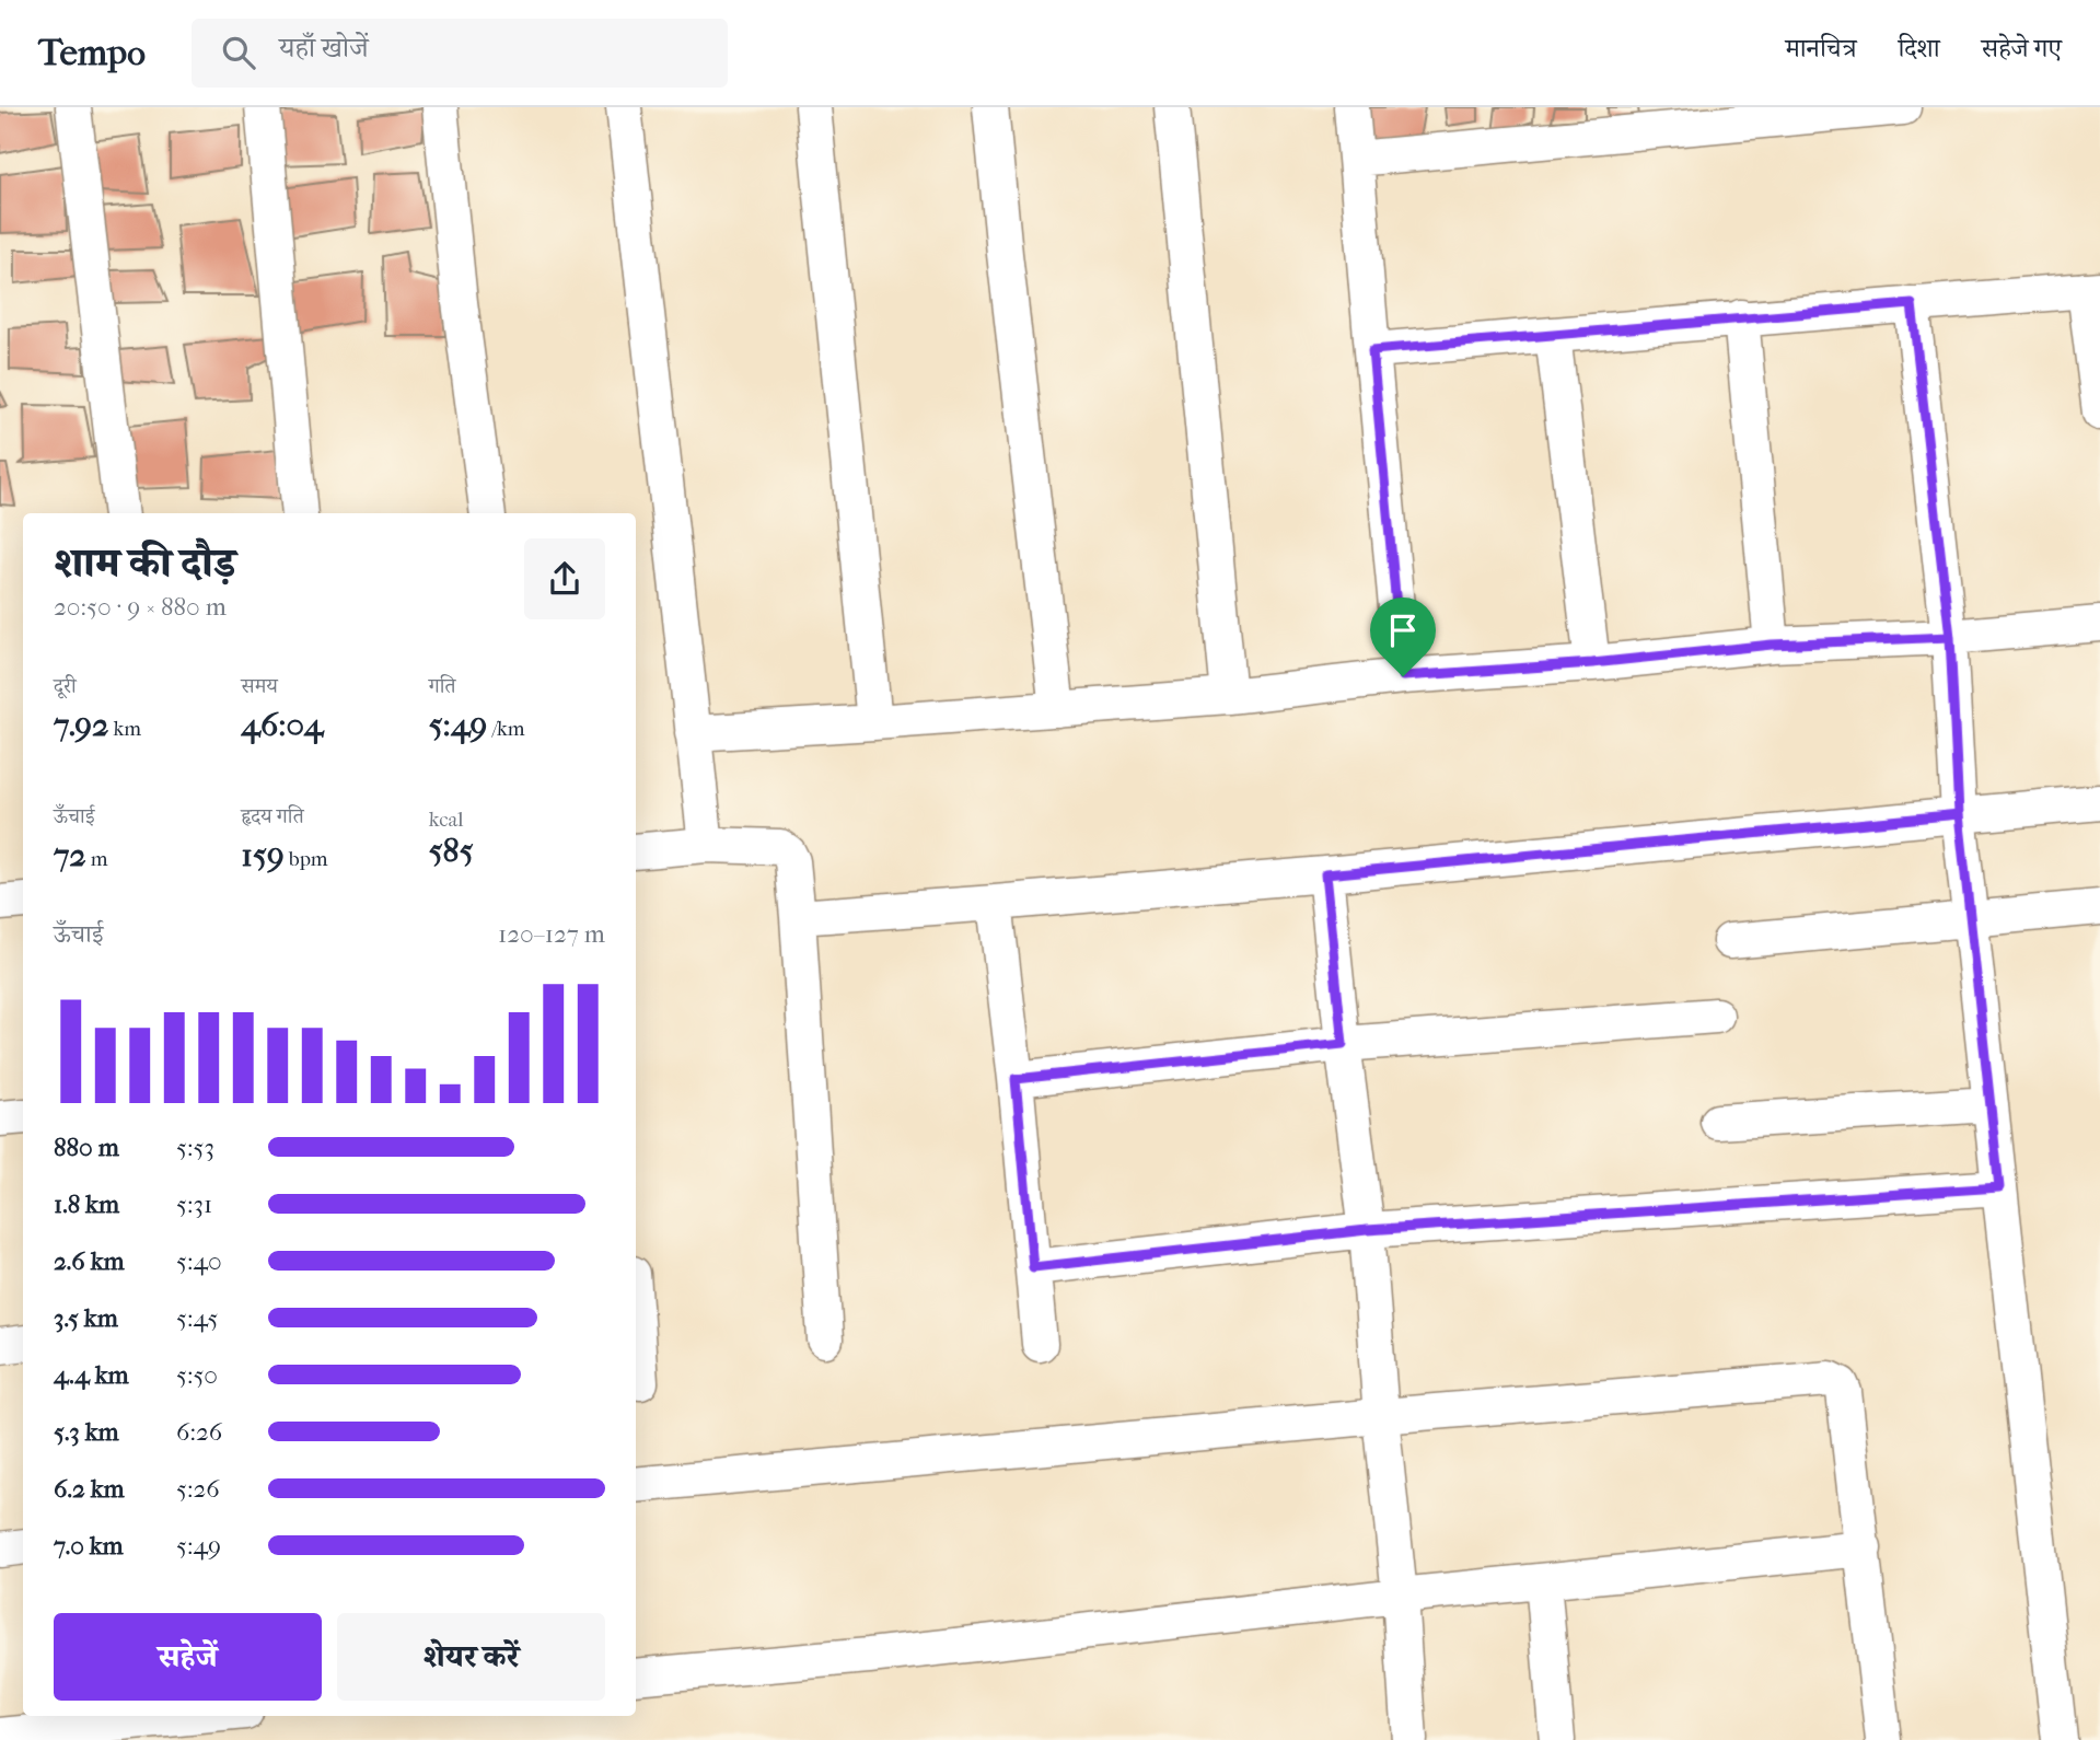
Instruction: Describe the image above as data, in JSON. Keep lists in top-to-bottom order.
{
  "page": {
    "header": "Tempo",
    "search": "यहाँ खोजें",
    "nav": ["मानचित्र", "दिशा", "सहेजे गए"],
    "heading": ["शाम की दौड़", "20:50 · 9 × 880 m"],
    "stats": [
      ["दूरी", "7.92 km"],
      ["समय", "46:04"],
      ["गति", "5:49 /km"],
      ["ऊँचाई", "72 m"],
      ["हृदय गति", "159 bpm"],
      ["kcal", "585"]
    ],
    "chart": ["ऊँचाई", "120–127 m"],
    "list": [
      {
        "name": "880 m",
        "note": "5:53"
      },
      {
        "name": "1.8 km",
        "note": "5:31"
      },
      {
        "name": "2.6 km",
        "note": "5:40"
      },
      {
        "name": "3.5 km",
        "note": "5:45"
      },
      {
        "name": "4.4 km",
        "note": "5:50"
      },
      {
        "name": "5.3 km",
        "note": "6:26"
      },
      {
        "name": "6.2 km",
        "note": "5:26"
      },
      {
        "name": "7.0 km",
        "note": "5:49"
      }
    ],
    "buttons": ["सहेजें", "शेयर करें"]
  }
}
